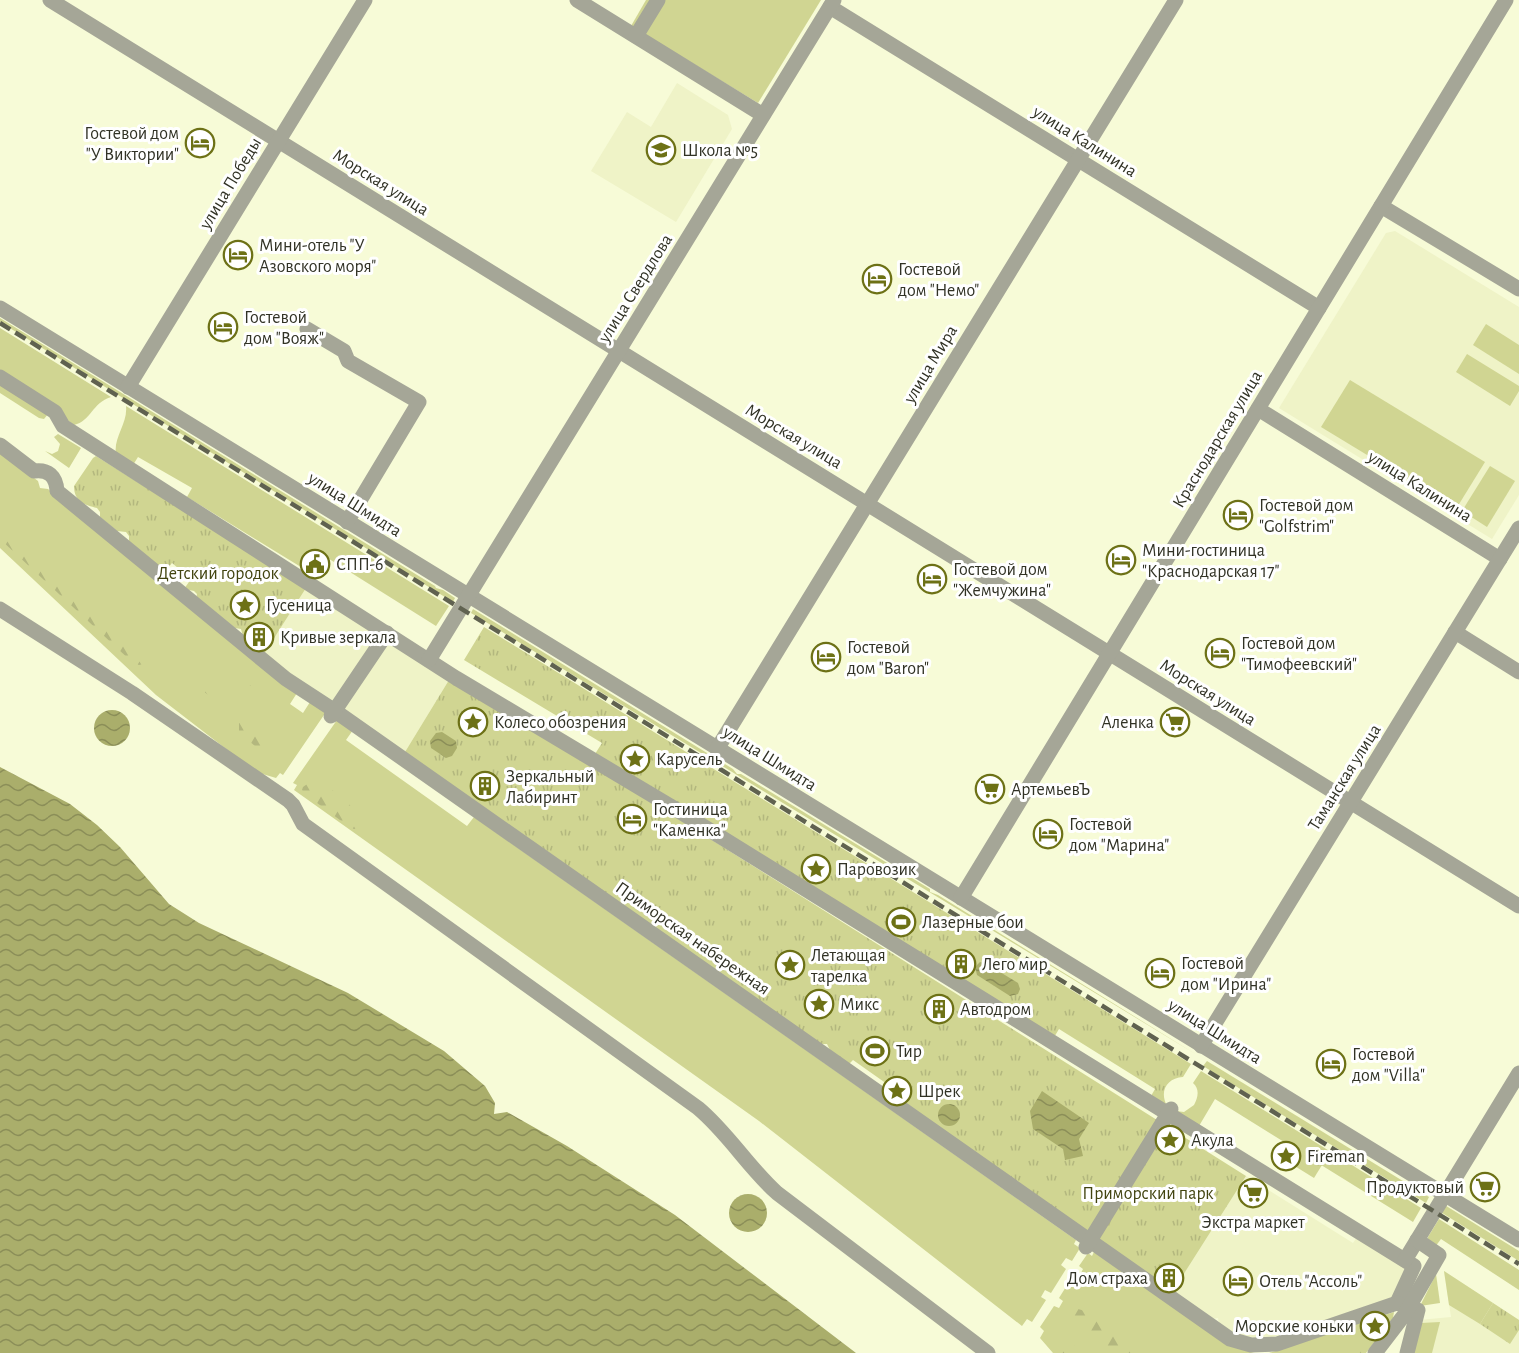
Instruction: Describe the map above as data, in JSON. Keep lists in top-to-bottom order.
{
  "streets": {
    "street": [
      "улица Калинина",
      "Морская улица",
      "улица Победы",
      "улица Свердлова",
      "улица Мира",
      "Краснодарская улица",
      "улица Шмидта",
      "Таманская улица",
      "Приморская набережная"
    ]
  },
  "crossings": [
    ["улица Калинина", "улица Свердлова"],
    ["улица Калинина", "улица Мира"],
    ["улица Калинина", "Краснодарская улица"],
    ["улица Калинина", "Таманская улица"],
    ["Морская улица", "улица Победы"],
    ["Морская улица", "улица Свердлова"],
    ["Морская улица", "улица Мира"],
    ["Морская улица", "Краснодарская улица"],
    ["Морская улица", "Таманская улица"],
    ["улица Победы", "улица Шмидта"],
    ["улица Свердлова", "улица Шмидта"],
    ["улица Мира", "улица Шмидта"],
    ["Краснодарская улица", "улица Шмидта"],
    ["улица Шмидта", "Таманская улица"]
  ],
  "parks": ["Детский городок", "Приморский парк"],
  "places": {
    "hotel": [
      "Гостевой дом \"У Виктории\"",
      "Мини-отель \"У Азовского моря\"",
      "Гостевой дом \"Немо\"",
      "Гостевой дом \"Вояж\"",
      "Гостевой дом \"Golfstrim\"",
      "Мини-гостиница \"Краснодарская 17\"",
      "Гостевой дом \"Жемчужина\"",
      "Гостевой дом \"Тимофеевский\"",
      "Гостевой дом \"Baron\"",
      "Гостиница \"Каменка\"",
      "Гостевой дом \"Марина\"",
      "Гостевой дом \"Ирина\"",
      "Гостевой дом \"Villa\"",
      "Отель \"Ассоль\""
    ],
    "school or university": ["Школа №5"],
    "public building": ["СПП-6"],
    "place": [
      "Гусеница",
      "Колесо обозрения",
      "Карусель",
      "Паровозик",
      "Летающая тарелка",
      "Микс",
      "Шрек",
      "Акула",
      "Fireman",
      "Морские коньки"
    ],
    "building": [
      "Кривые зеркала",
      "Зеркальный Лабиринт",
      "Лего мир",
      "Автодром",
      "Дом страха"
    ],
    "supermarket": [
      "Аленка",
      "АртемьевЪ",
      "Продуктовый",
      "Экстра маркет"
    ],
    "sports": ["Лазерные бои", "Тир"]
  }
}
